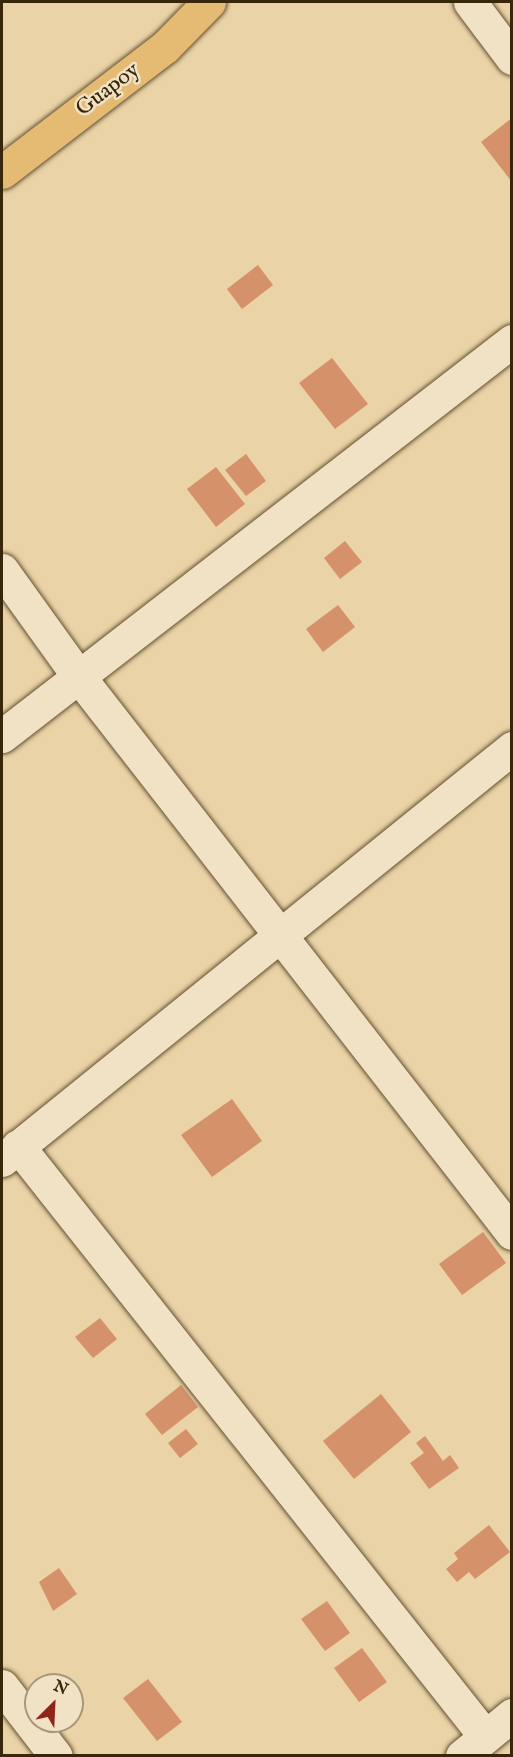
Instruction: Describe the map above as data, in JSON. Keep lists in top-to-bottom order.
{
  "streets": {
    "main road": ["Guapoy"]
  },
  "north": "top right"
}
